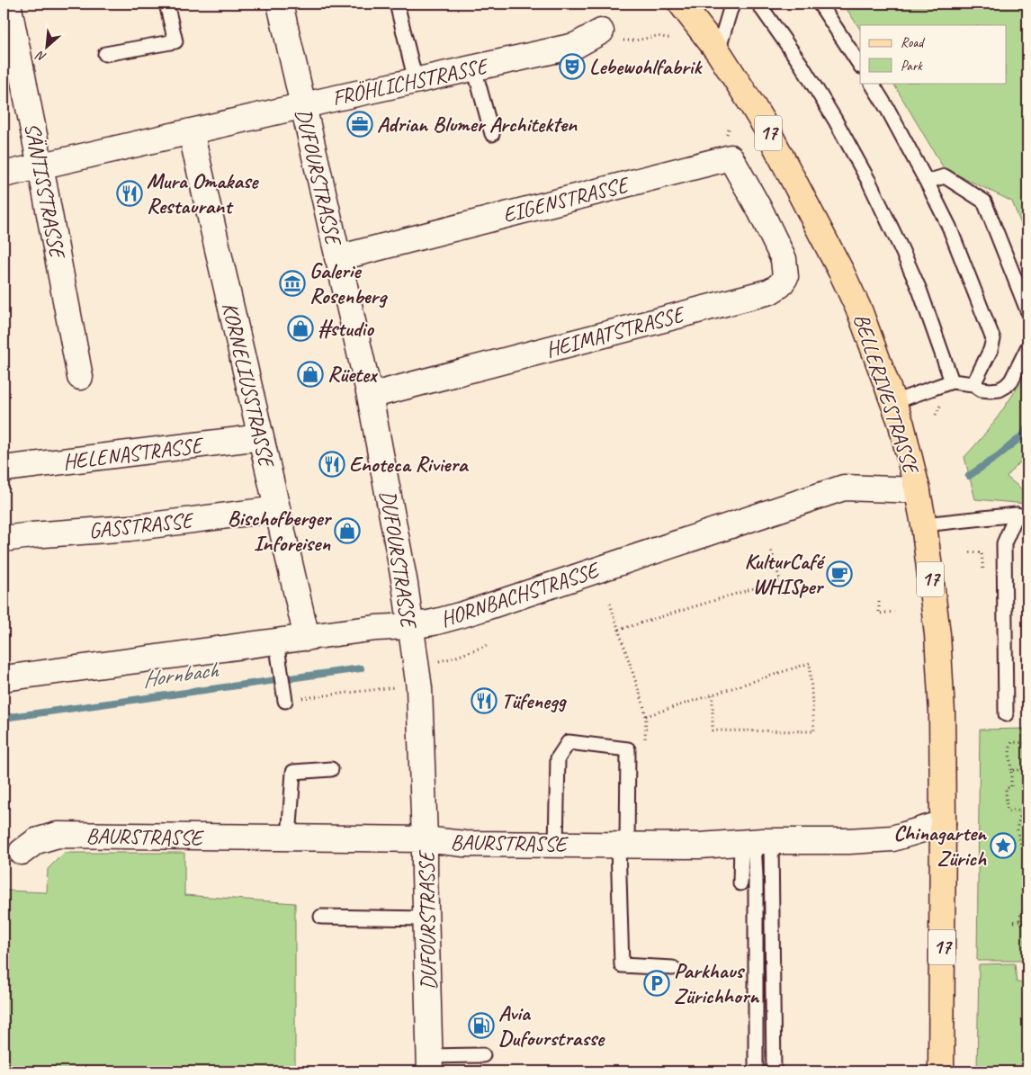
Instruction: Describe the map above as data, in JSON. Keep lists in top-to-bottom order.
{
  "streets": {
    "main road": ["17", "BELLERIVESTRASSE"],
    "street": [
      "FRÖHLICHSTRASSE",
      "DUFOURSTRASSE",
      "SÄNTISSTRASSE",
      "EIGENSTRASSE",
      "HEIMATSTRASSE",
      "KORNELIUSSTRASSE",
      "HELENASTRASSE",
      "GASSTRASSE",
      "HORNBACHSTRASSE",
      "BAURSTRASSE"
    ]
  },
  "crossings": [
    ["FRÖHLICHSTRASSE", "DUFOURSTRASSE"],
    ["FRÖHLICHSTRASSE", "SÄNTISSTRASSE"],
    ["FRÖHLICHSTRASSE", "KORNELIUSSTRASSE"],
    ["DUFOURSTRASSE", "EIGENSTRASSE"],
    ["DUFOURSTRASSE", "HEIMATSTRASSE"],
    ["DUFOURSTRASSE", "HORNBACHSTRASSE"],
    ["DUFOURSTRASSE", "BAURSTRASSE"],
    ["EIGENSTRASSE", "HEIMATSTRASSE"],
    ["KORNELIUSSTRASSE", "HELENASTRASSE"],
    ["KORNELIUSSTRASSE", "GASSTRASSE"],
    ["KORNELIUSSTRASSE", "HORNBACHSTRASSE"],
    ["BELLERIVESTRASSE", "HORNBACHSTRASSE"],
    ["BELLERIVESTRASSE", "BAURSTRASSE"]
  ],
  "water": ["Hornbach"],
  "places": {
    "theatre": ["Lebewohlfabrik"],
    "office": ["Adrian Blumer Architekten"],
    "restaurant": ["Mura Omakase Restaurant", "Enoteca Riviera", "Tüfenegg"],
    "museum": ["Galerie Rosenberg"],
    "shop": ["#studio", "Rüetex", "Bischofberger Inforeisen"],
    "cafe": ["KulturCafé WHISper"],
    "place": ["Chinagarten Zürich"],
    "parking": ["Parkhaus Zürichhorn"],
    "fuel station": ["Avia Dufourstrasse"]
  },
  "legend": ["Road", "Park"],
  "north": "bottom left"
}
